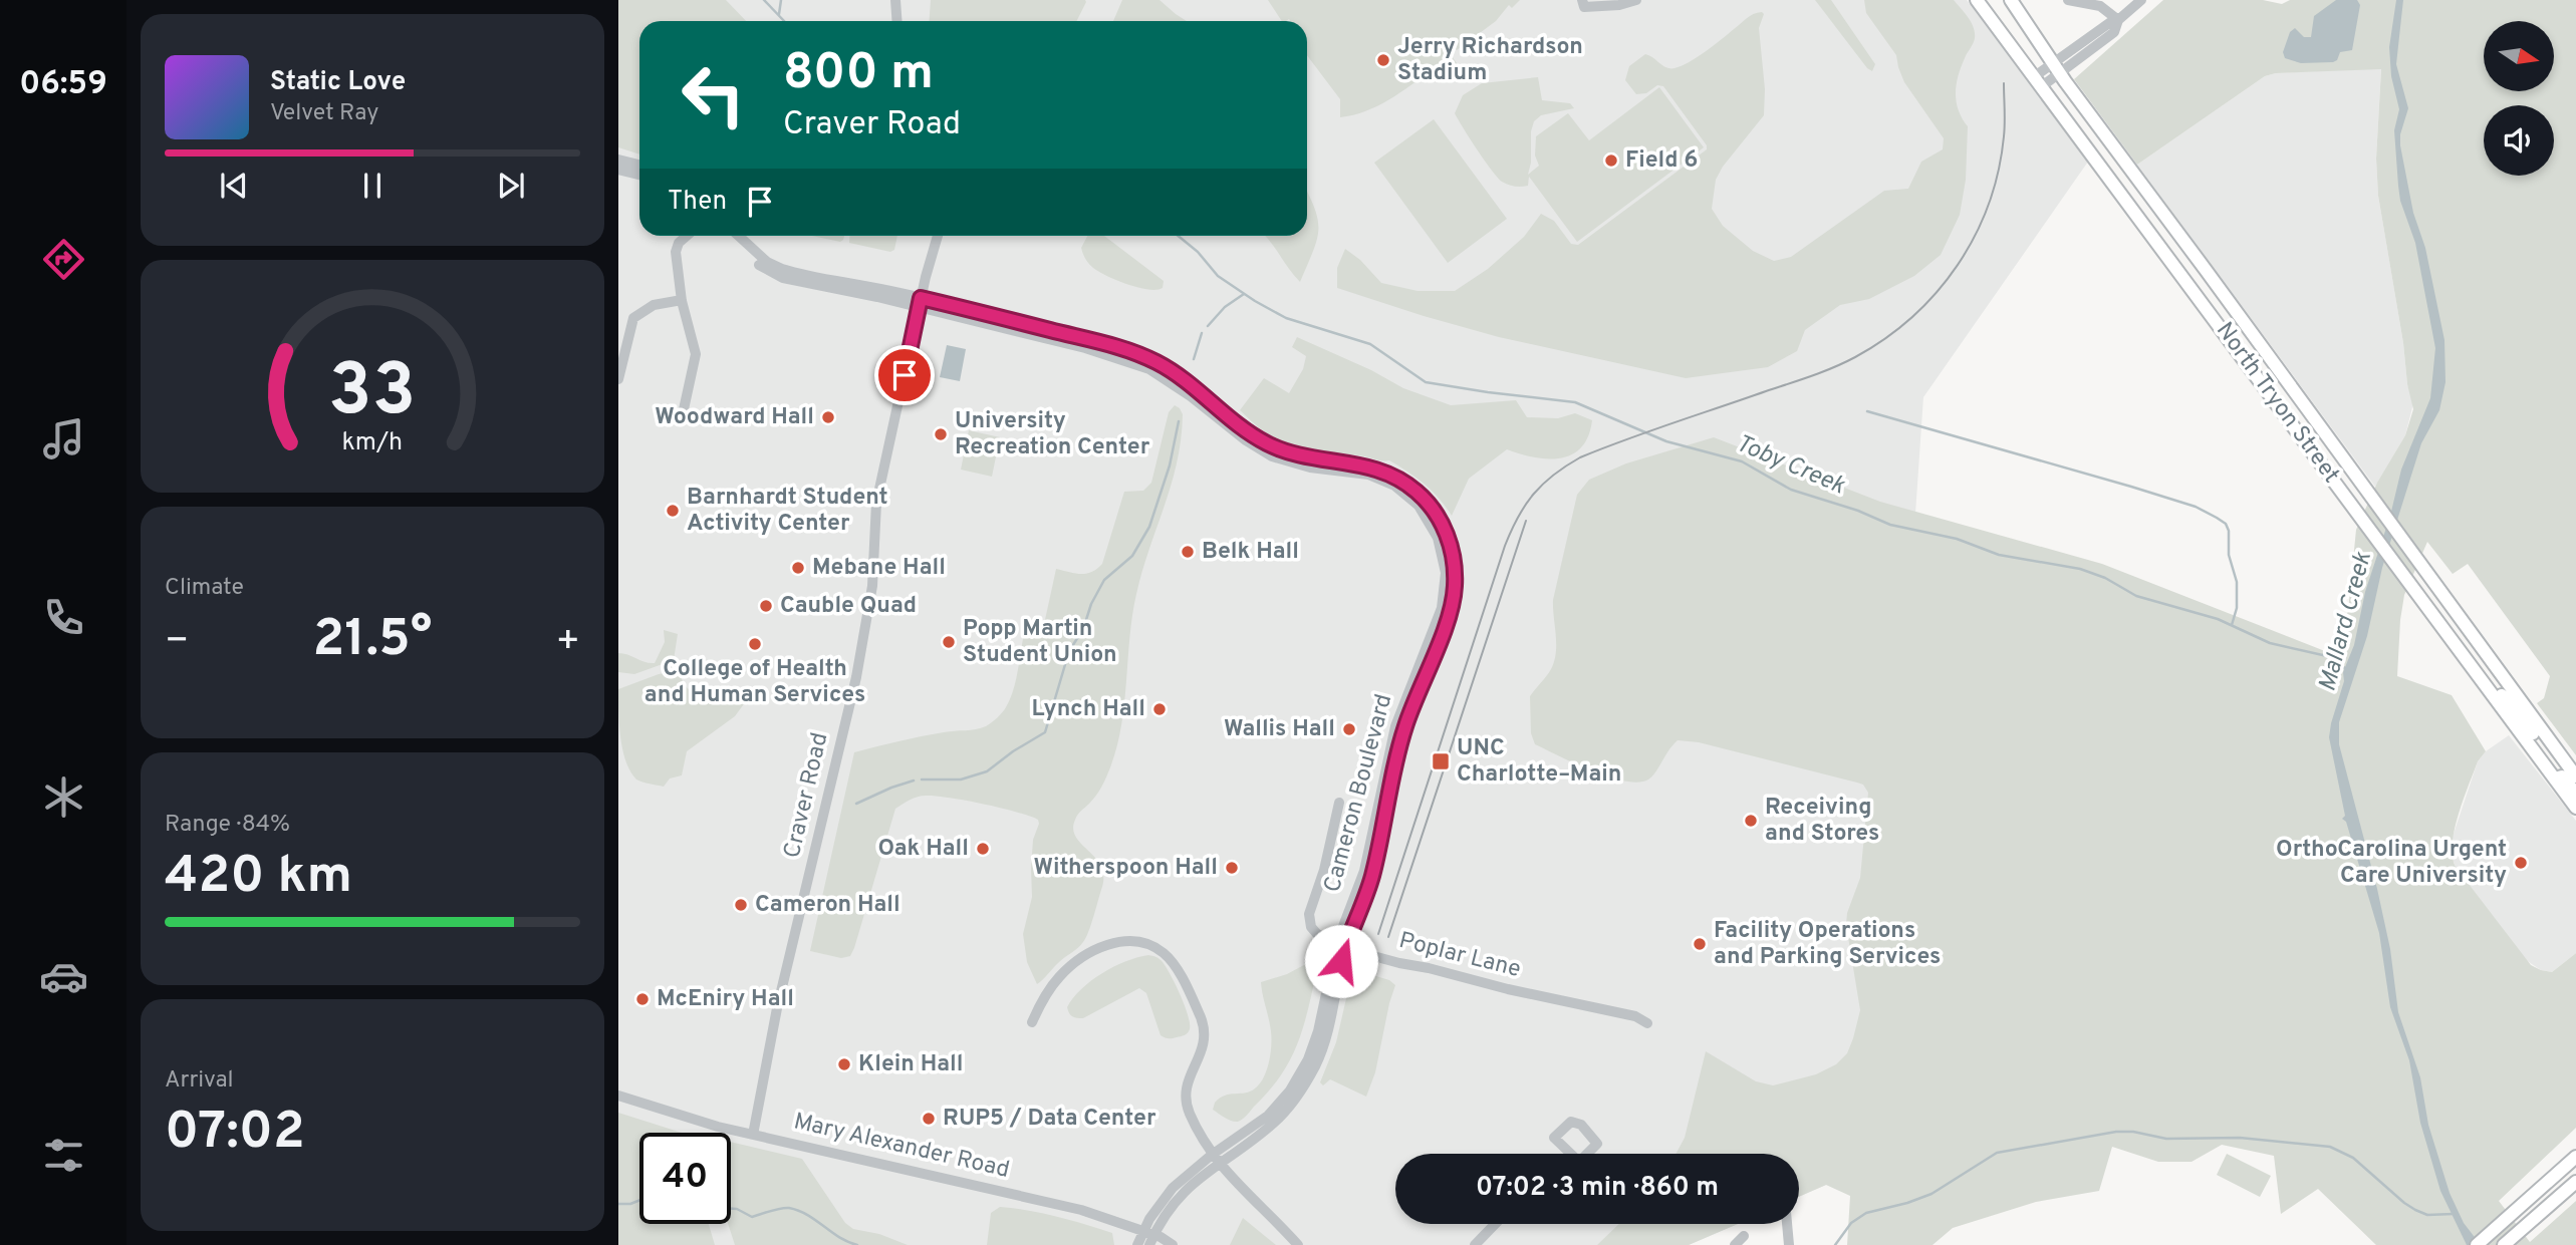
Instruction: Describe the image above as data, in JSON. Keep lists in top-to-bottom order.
{
  "streets": {
    "main road": ["North Tryon Street"],
    "street": [
      "Cameron Boulevard",
      "Craver Road",
      "Poplar Lane",
      "Mary Alexander Road"
    ]
  },
  "crossings": [
    ["Cameron Boulevard", "Craver Road"],
    ["Cameron Boulevard", "Poplar Lane"],
    ["Cameron Boulevard", "Mary Alexander Road"],
    ["Craver Road", "Mary Alexander Road"]
  ],
  "water": ["Toby Creek", "Mallard Creek"],
  "places": {
    "other": [
      "Jerry Richardson Stadium",
      "Field 6",
      "Woodward Hall",
      "University Recreation Center",
      "Barnhardt Student Activity Center",
      "Belk Hall",
      "Mebane Hall",
      "Cauble Quad",
      "Popp Martin Student Union",
      "College of Health and Human Services",
      "Lynch Hall",
      "Wallis Hall",
      "Receiving and Stores",
      "Oak Hall",
      "OrthoCarolina Urgent Care University",
      "Witherspoon Hall",
      "Cameron Hall",
      "Facility Operations and Parking Services",
      "McEniry Hall",
      "Klein Hall",
      "RUP5 / Data Center"
    ],
    "transit": ["UNC Charlotte–Main"]
  },
  "north": "right",
  "page": {
    "tabs": "06:59",
    "turn": ["800 m", "Craver Road"],
    "song": ["Static Love", "Velvet Ray"],
    "then": "Then",
    "tile": [
      "Climate",
      ["Range · 84%", "420 km"],
      ["Arrival", "07:02"]
    ],
    "heat": ["−", "21.5°", "+"],
    "limit": "40",
    "trip": "07:02 · 3 min · 860 m",
    "gauge": ["33", "km/h"]
  }
}
